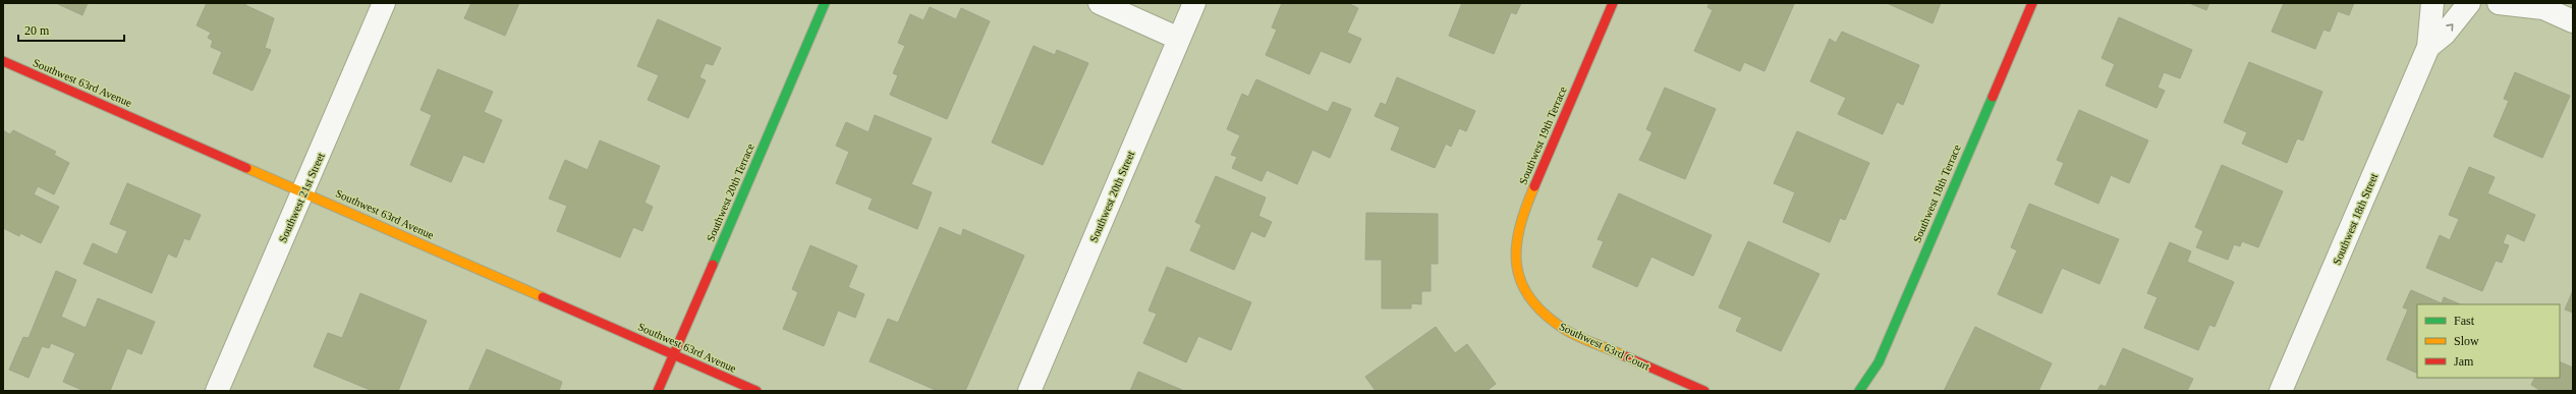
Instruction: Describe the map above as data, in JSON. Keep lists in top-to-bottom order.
{
  "streets": {
    "street": [
      "Southwest 63rd Avenue",
      "Southwest 19th Terrace",
      "Southwest 20th Terrace",
      "Southwest 18th Terrace",
      "Southwest 20th Street",
      "Southwest 21st Street",
      "Southwest 18th Street",
      "Southwest 63rd Court"
    ]
  },
  "crossings": [
    ["Southwest 63rd Avenue", "Southwest 20th Terrace"],
    ["Southwest 63rd Avenue", "Southwest 21st Street"],
    ["Southwest 19th Terrace", "Southwest 63rd Court"]
  ],
  "legend": ["Fast", "Slow", "Jam"],
  "scale_bar": "20 m"
}
